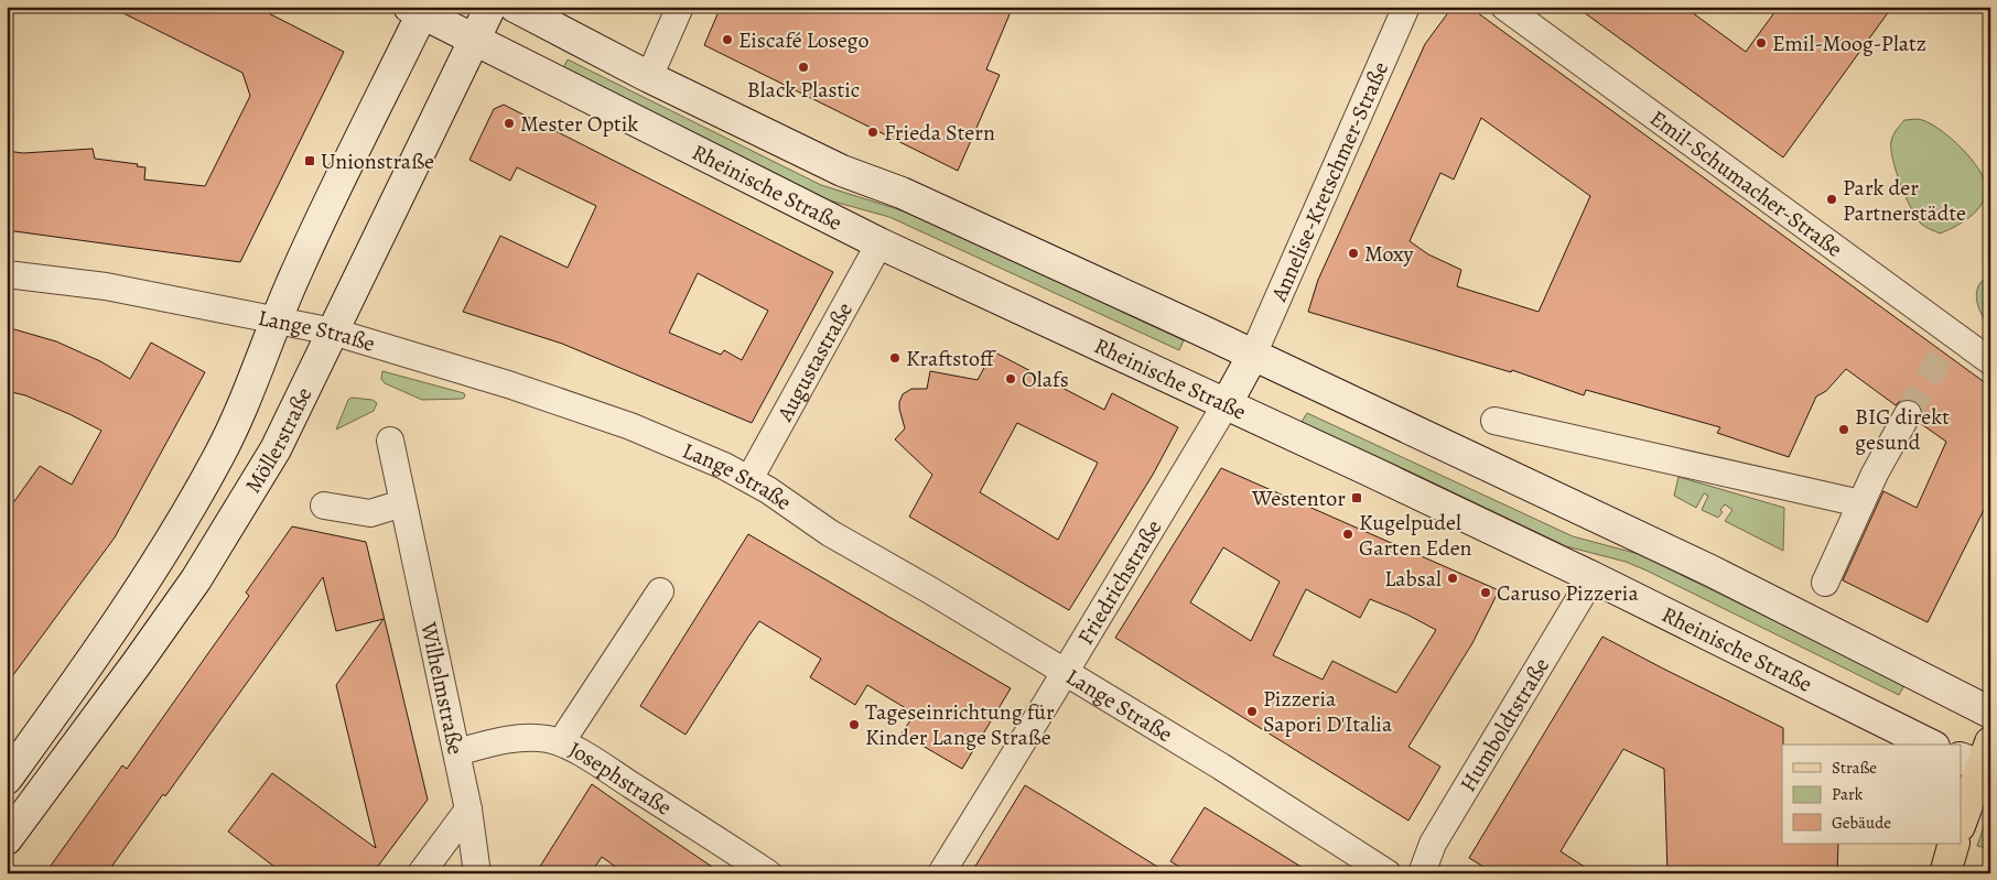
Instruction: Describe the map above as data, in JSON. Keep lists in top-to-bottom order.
{
  "streets": {
    "main road": ["Rheinische Straße", "Möllerstraße"],
    "street": [
      "Annelise-Kretschmer-Straße",
      "Emil-Schumacher-Straße",
      "Lange Straße",
      "Augustastraße",
      "Friedrichstraße",
      "Wilhelmstraße",
      "Humboldtstraße",
      "Josephstraße"
    ]
  },
  "crossings": [
    ["Rheinische Straße", "Augustastraße"],
    ["Rheinische Straße", "Möllerstraße"],
    ["Rheinische Straße", "Friedrichstraße"],
    ["Rheinische Straße", "Humboldtstraße"],
    ["Lange Straße", "Augustastraße"],
    ["Lange Straße", "Möllerstraße"],
    ["Lange Straße", "Friedrichstraße"],
    ["Wilhelmstraße", "Josephstraße"]
  ],
  "places": {
    "other": [
      "Eiscafé Losego",
      "Emil-Moog-Platz",
      "Black Plastic",
      "Mester Optik",
      "Frieda Stern",
      "Park der Partnerstädte",
      "Moxy",
      "Kraftstoff",
      "Olafs",
      "BIG direkt gesund",
      "Kugelpudel Garten Eden",
      "Labsal",
      "Caruso Pizzeria",
      "Pizzeria Sapori D'Italia",
      "Tageseinrichtung für Kinder Lange Straße"
    ],
    "transit": ["Unionstraße", "Westentor"]
  },
  "legend": ["Straße", "Park", "Gebäude"]
}
